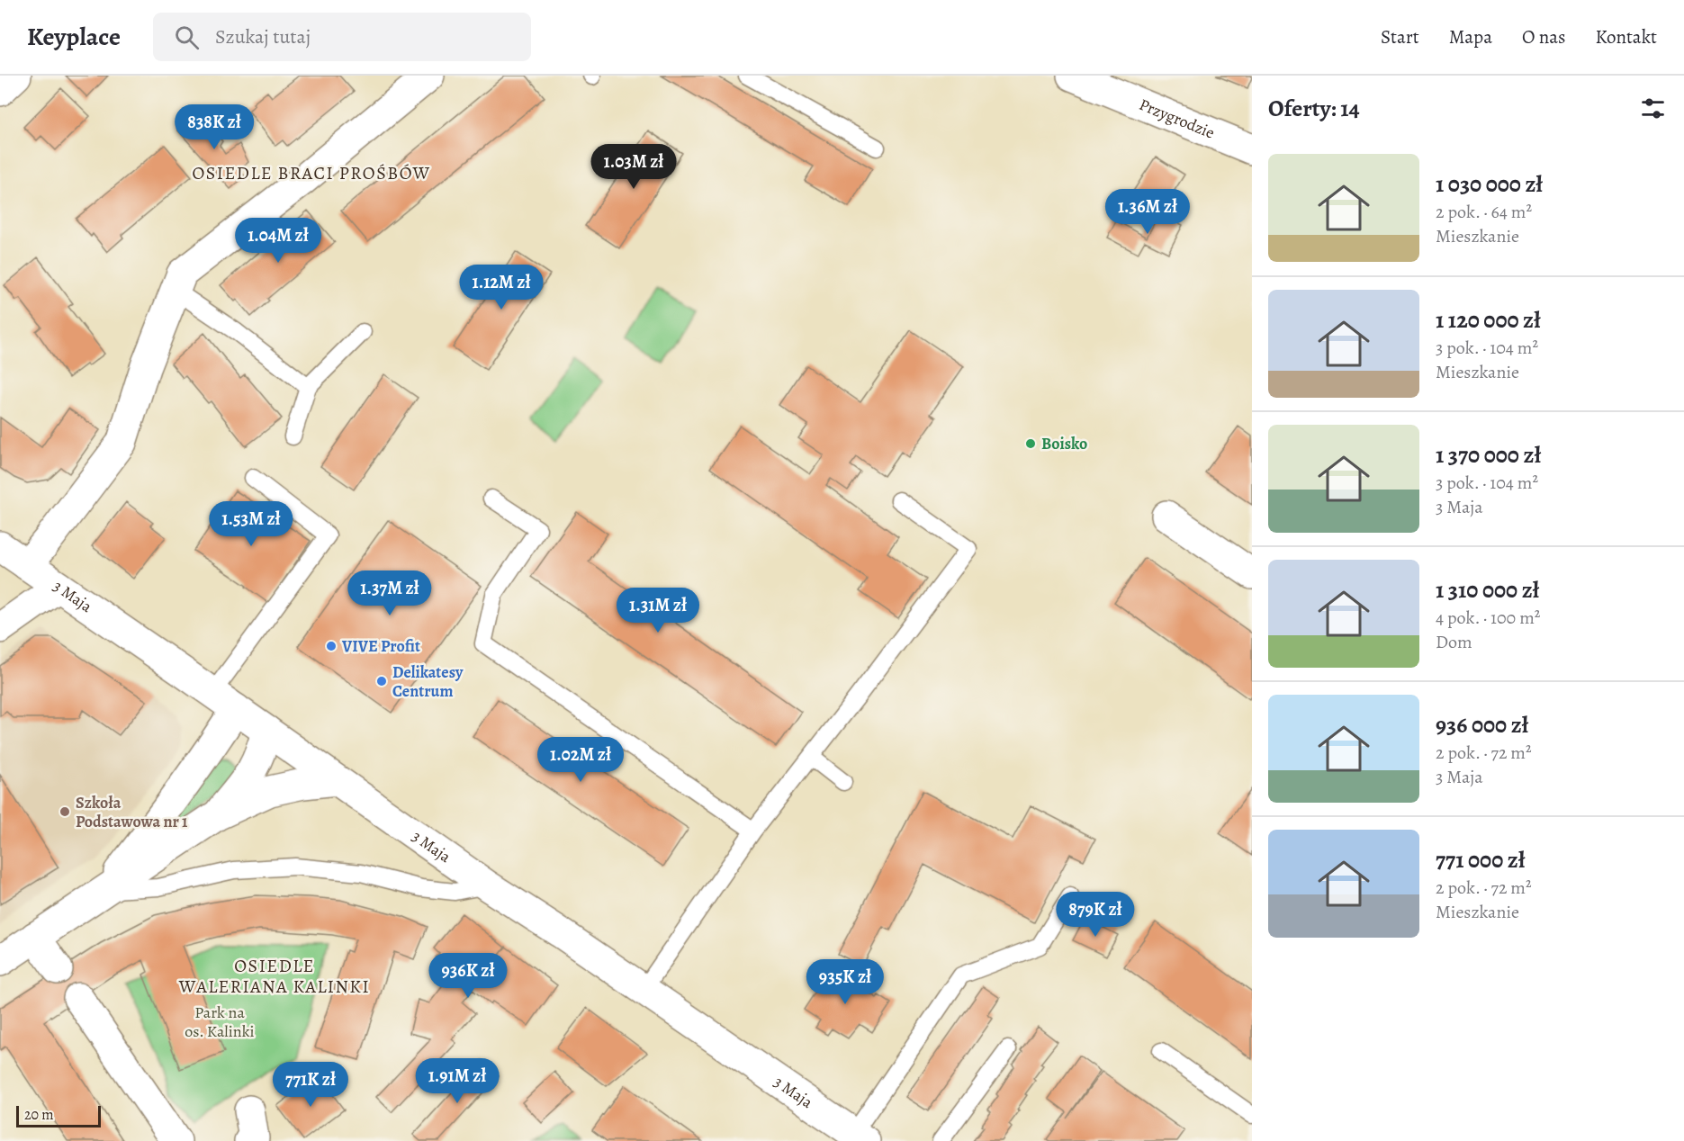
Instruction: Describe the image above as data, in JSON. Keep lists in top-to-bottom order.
{
  "streets": {
    "street": ["Przygrodzie", "3 Maja"]
  },
  "districts": ["OSIEDLE BRACI PROŚBÓW", "OSIEDLE WALERIANA KALINKI"],
  "parks": ["Park na os. Kalinki"],
  "places": [
    "Boisko",
    "VIVE Profit",
    "Delikatesy Centrum",
    "Szkoła Podstawowa nr 1"
  ],
  "scale_bar": "20 m",
  "page": {
    "header": "Keyplace",
    "search": "Szukaj tutaj",
    "nav": [
      "Start",
      "Mapa",
      "O nas",
      "Kontakt"
    ],
    "heading": "Oferty: 14",
    "price": [
      "838K zł",
      "1.03M zł",
      "1.36M zł",
      "1.04M zł",
      "1.12M zł",
      "1.53M zł",
      "1.37M zł",
      "1.31M zł",
      "1.02M zł",
      "879K zł",
      "936K zł",
      "935K zł",
      "1.91M zł",
      "771K zł"
    ],
    "list": [
      {
        "name": "1 030 000 zł",
        "note": "2 pok. · 64 m² · Mieszkanie"
      },
      {
        "name": "1 120 000 zł",
        "note": "3 pok. · 104 m² · Mieszkanie"
      },
      {
        "name": "1 370 000 zł",
        "note": "3 pok. · 104 m² · 3 Maja"
      },
      {
        "name": "1 310 000 zł",
        "note": "4 pok. · 100 m² · Dom"
      },
      {
        "name": "936 000 zł",
        "note": "2 pok. · 72 m² · 3 Maja"
      },
      {
        "name": "771 000 zł",
        "note": "2 pok. · 72 m² · Mieszkanie"
      }
    ],
    "scale": "20 m"
  }
}
